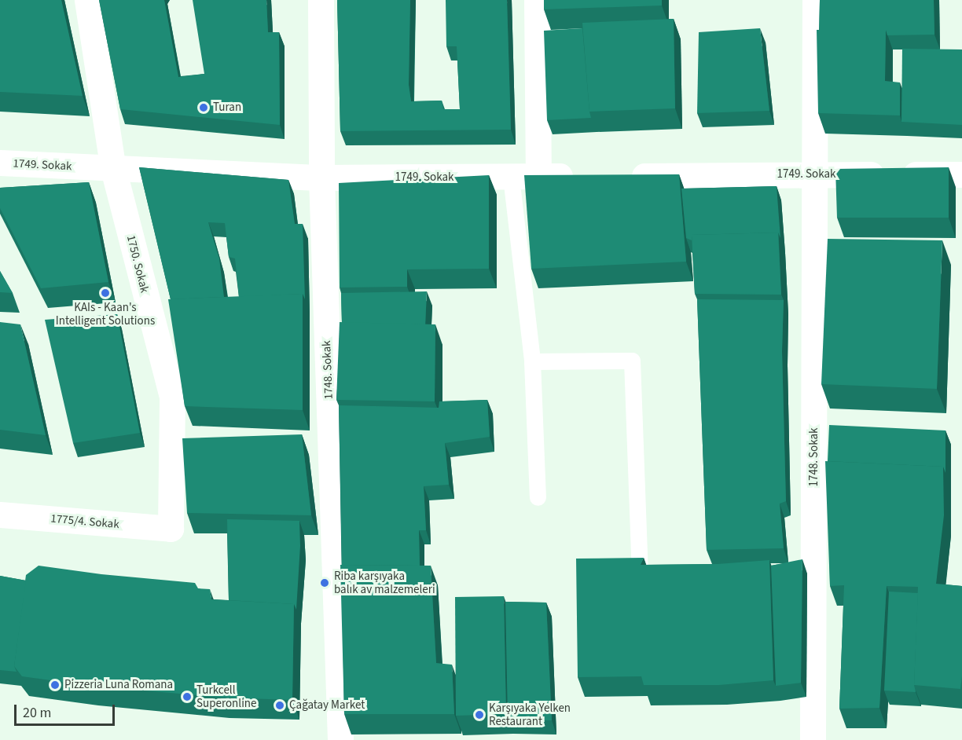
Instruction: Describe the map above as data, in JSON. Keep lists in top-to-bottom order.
{
  "streets": {
    "street": [
      "1749. Sokak",
      "1750. Sokak",
      "1748. Sokak",
      "1775/4. Sokak"
    ]
  },
  "crossings": [
    ["1749. Sokak", "1750. Sokak"],
    ["1749. Sokak", "1748. Sokak"],
    ["1750. Sokak", "1775/4. Sokak"]
  ],
  "places": [
    "Turan",
    "KAIs - Kaan's Intelligent Solutions",
    "Riba karşıyaka balık av malzemeleri",
    "Pizzeria Luna Romana",
    "Turkcell Superonline",
    "Çağatay Market",
    "Karşıyaka Yelken Restaurant"
  ],
  "scale_bar": "20 m"
}
